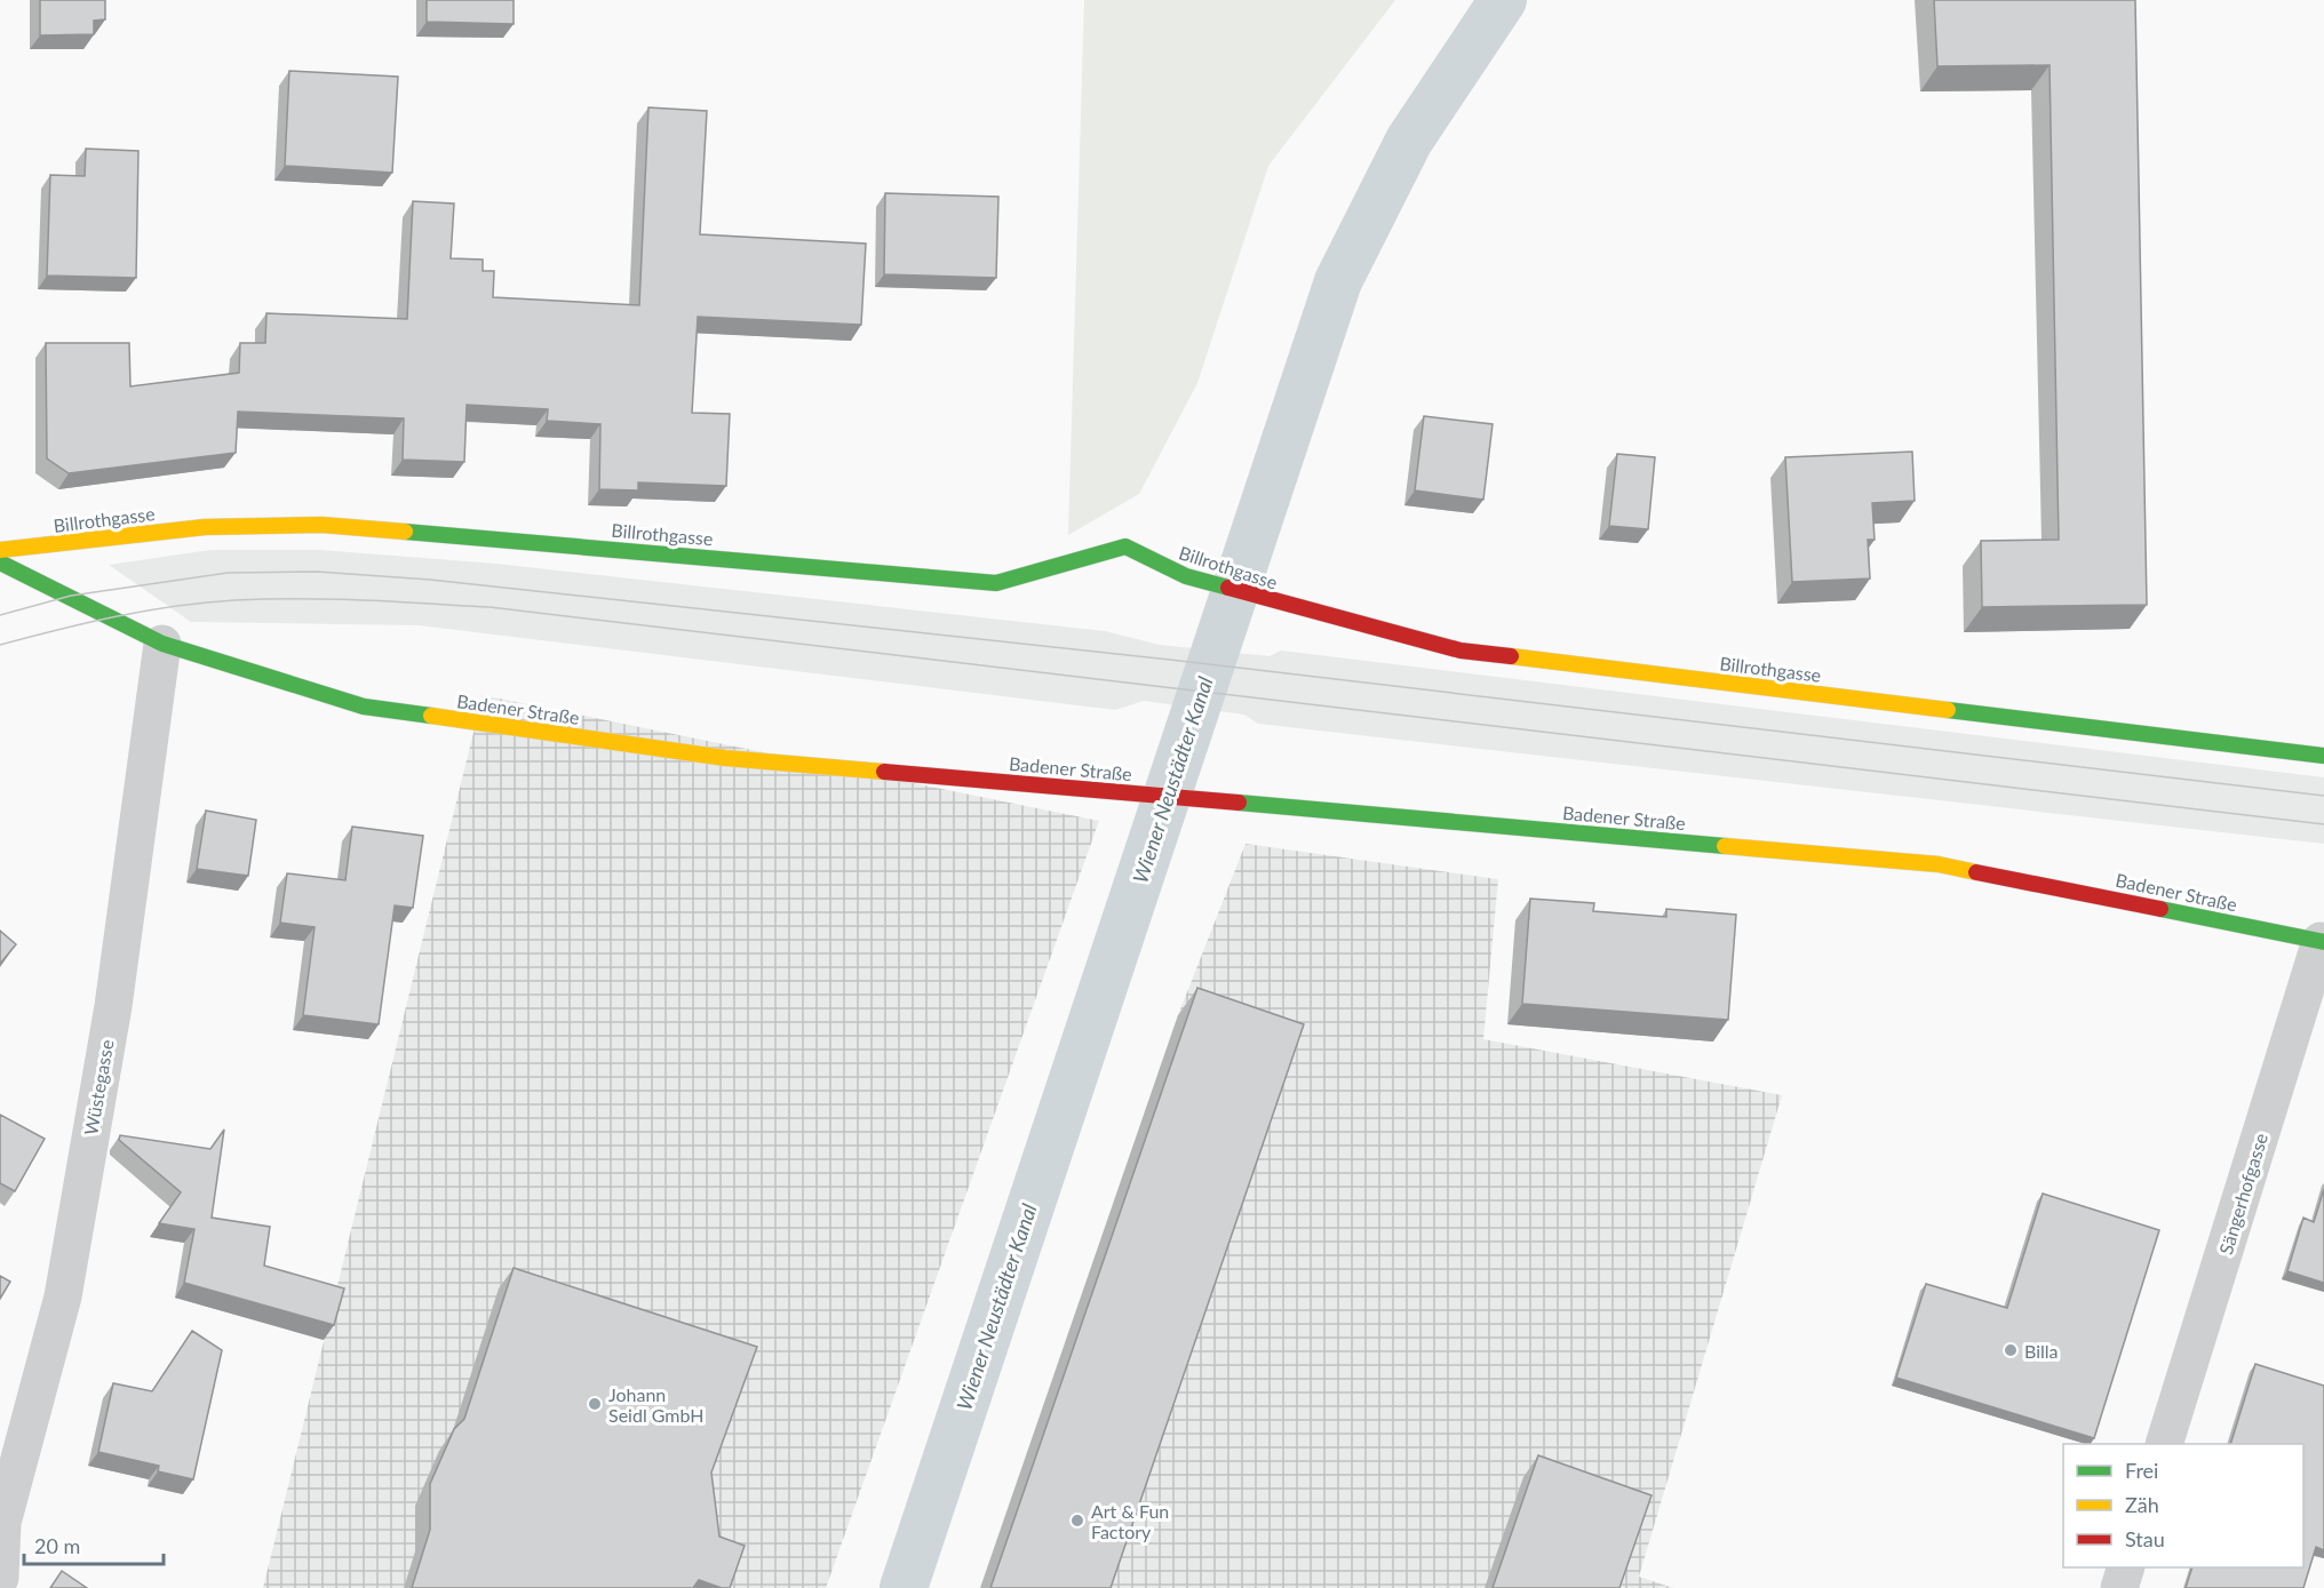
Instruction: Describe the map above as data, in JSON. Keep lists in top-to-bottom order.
{
  "streets": {
    "street": [
      "Billrothgasse",
      "Badener Straße",
      "Wüstegasse",
      "Sängerhofgasse"
    ]
  },
  "crossings": [
    ["Badener Straße", "Wüstegasse"],
    ["Badener Straße", "Sängerhofgasse"]
  ],
  "water": ["Wiener Neustädter Kanal"],
  "places": ["Billa", "Johann Seidl GmbH", "Art & Fun Factory"],
  "legend": ["Frei", "Zäh", "Stau"],
  "scale_bar": "20 m"
}
